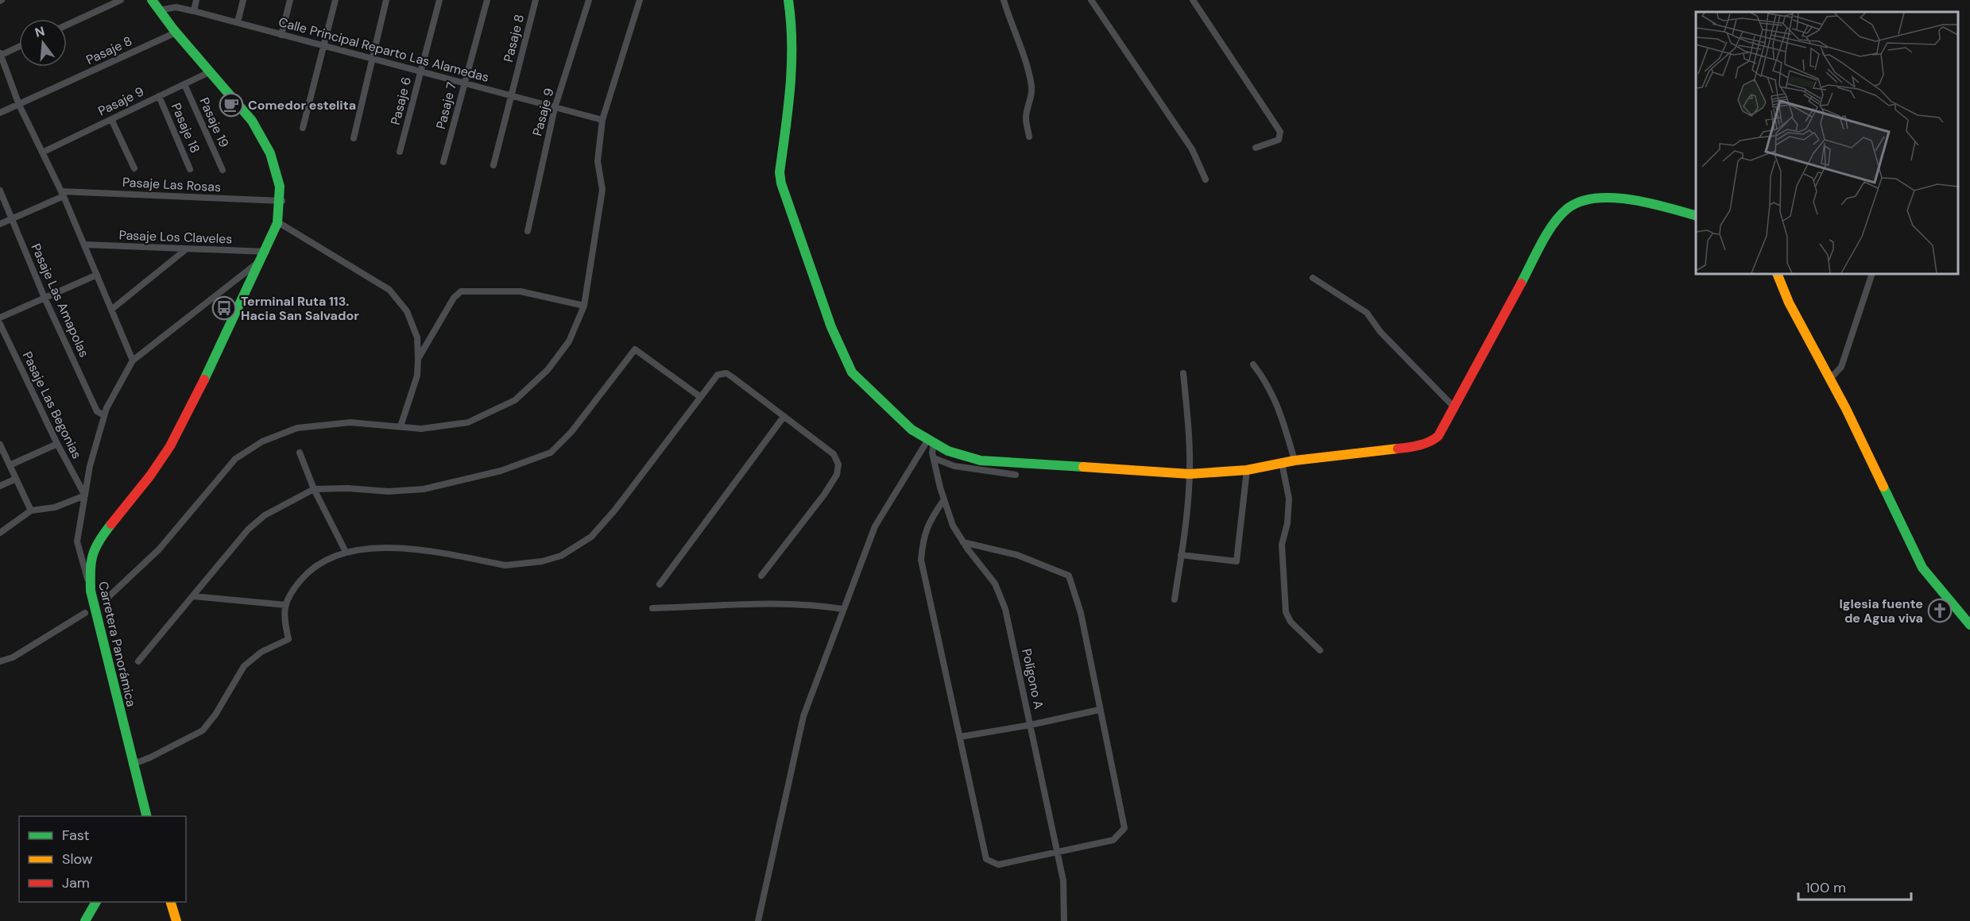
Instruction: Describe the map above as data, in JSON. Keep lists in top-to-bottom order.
{
  "streets": {
    "street": [
      "Pasaje 8",
      "Calle Principal Reparto Las Alamedas",
      "Pasaje 9",
      "Pasaje 6",
      "Pasaje 7",
      "Pasaje 19",
      "Pasaje 18",
      "Pasaje Las Rosas",
      "Pasaje Los Claveles",
      "Pasaje Las Amapolas",
      "Pasaje Las Begonias",
      "Carretera Panorámica",
      "Polígono A"
    ]
  },
  "crossings": [
    ["Pasaje 8", "Calle Principal Reparto Las Alamedas"],
    ["Pasaje 8", "Carretera Panorámica"],
    ["Calle Principal Reparto Las Alamedas", "Pasaje 9"],
    ["Calle Principal Reparto Las Alamedas", "Pasaje 6"],
    ["Calle Principal Reparto Las Alamedas", "Pasaje 7"],
    ["Calle Principal Reparto Las Alamedas", "Carretera Panorámica"],
    ["Pasaje 9", "Pasaje 19"],
    ["Pasaje 9", "Pasaje 18"],
    ["Pasaje 9", "Carretera Panorámica"],
    ["Pasaje Las Rosas", "Carretera Panorámica"],
    ["Pasaje Los Claveles", "Carretera Panorámica"]
  ],
  "places": {
    "cafe": ["Comedor estelita"],
    "bus stop": ["Terminal Ruta 113. Hacia San Salvador"],
    "church": ["Iglesia fuente de Agua viva"]
  },
  "legend": ["Fast", "Slow", "Jam"],
  "scale_bar": "100 m",
  "north": "top"
}
